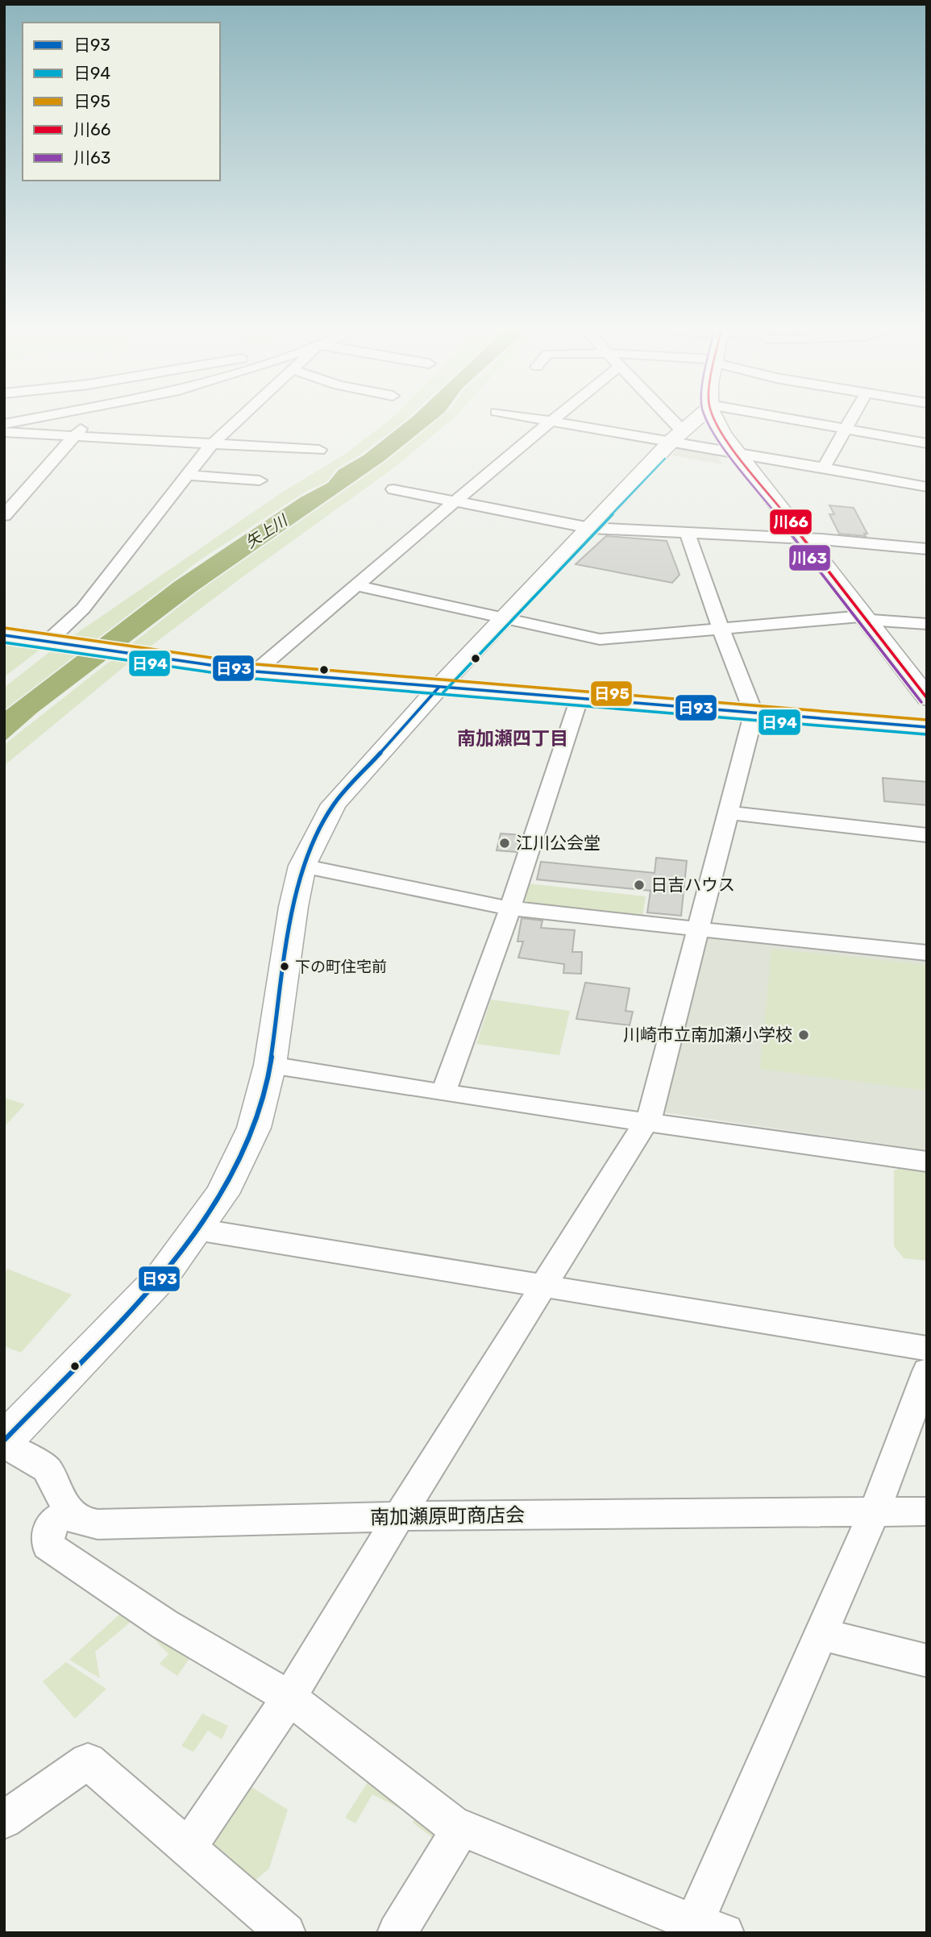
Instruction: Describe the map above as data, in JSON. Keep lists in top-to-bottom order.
{
  "streets": {
    "street": ["南加瀬原町商店会"]
  },
  "districts": ["南加瀬四丁目"],
  "water": ["矢上川"],
  "places": [
    "江川公会堂",
    "日吉ハウス",
    "下の町住宅前",
    "川崎市立南加瀬小学校"
  ],
  "lines": [
    "transit line 川66",
    "transit line 川63",
    "transit line 日94",
    "transit line 日95",
    "transit line 日93"
  ],
  "legend": [
    "日93",
    "日94",
    "日95",
    "川66",
    "川63"
  ]
}
